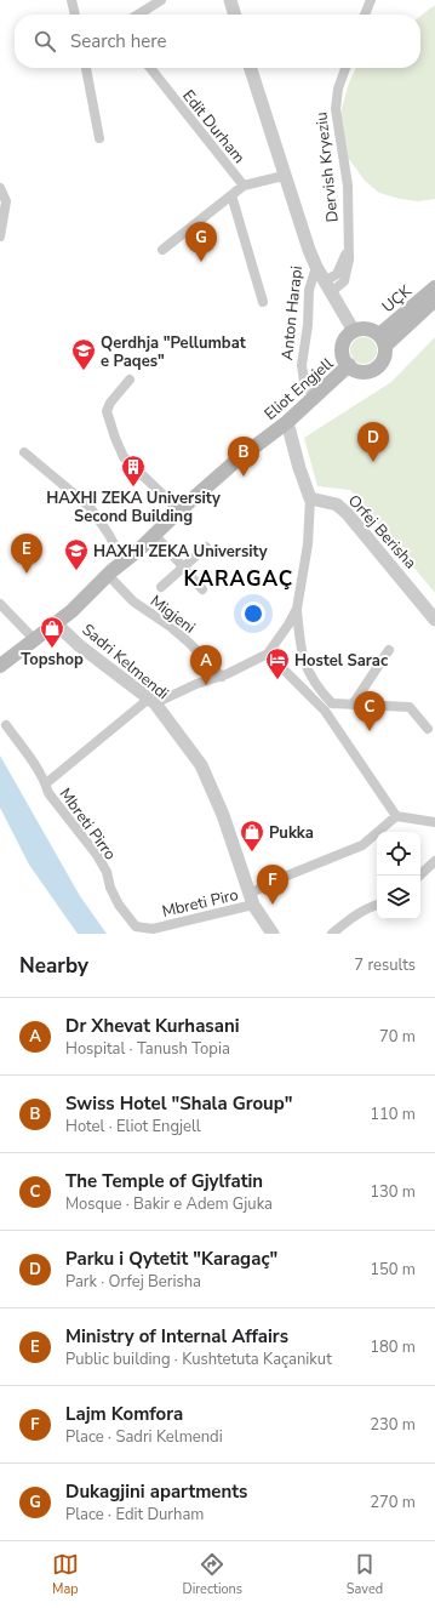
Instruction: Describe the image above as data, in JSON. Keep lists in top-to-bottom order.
{
  "streets": {
    "main road": ["UÇK", "Eliot Engjell"],
    "street": [
      "Edit Durham",
      "Dervish Kryeziu",
      "Anton Harapi",
      "Orfej Berisha",
      "Migjeni",
      "Sadri Kelmendi",
      "Mbreti Pirro",
      "Mbreti Piro"
    ]
  },
  "crossings": [
    ["Edit Durham", "Anton Harapi"],
    ["UÇK", "Eliot Engjell"],
    ["Anton Harapi", "Eliot Engjell"],
    ["Eliot Engjell", "Migjeni"],
    ["Eliot Engjell", "Sadri Kelmendi"],
    ["Sadri Kelmendi", "Mbreti Piro"],
    ["Mbreti Pirro", "Mbreti Piro"]
  ],
  "districts": ["KARAGAÇ"],
  "places": {
    "school or university": ["Qerdhja \"Pellumbat e Paqes\"", "HAXHI ZEKA University"],
    "building": ["HAXHI ZEKA University Second Building"],
    "shop": ["Topshop", "Pukka"],
    "hotel": ["Hostel Sarac"]
  },
  "page": {
    "search": "Search here",
    "pins": [
      "G",
      "D",
      "B",
      "E",
      "A",
      "C",
      "F"
    ],
    "heading": ["Nearby", "7 results"],
    "list": [
      {
        "mark": "A",
        "name": "Dr Xhevat Kurhasani",
        "note": "Hospital · Tanush Topia",
        "value": "70 m"
      },
      {
        "mark": "B",
        "name": "Swiss Hotel \"Shala Group\"",
        "note": "Hotel · Eliot Engjell",
        "value": "110 m"
      },
      {
        "mark": "C",
        "name": "The Temple of Gjylfatin",
        "note": "Mosque · Bakir e Adem Gjuka",
        "value": "130 m"
      },
      {
        "mark": "D",
        "name": "Parku i Qytetit \"Karagaç\"",
        "note": "Park · Orfej Berisha",
        "value": "150 m"
      },
      {
        "mark": "E",
        "name": "Ministry of Internal Affairs",
        "note": "Public building · Kushtetuta Kaçanikut",
        "value": "180 m"
      },
      {
        "mark": "F",
        "name": "Lajm Komfora",
        "note": "Place · Sadri Kelmendi",
        "value": "230 m"
      },
      {
        "mark": "G",
        "name": "Dukagjini apartments",
        "note": "Place · Edit Durham",
        "value": "270 m"
      }
    ],
    "nav": ["Map", "Directions", "Saved"]
  }
}
